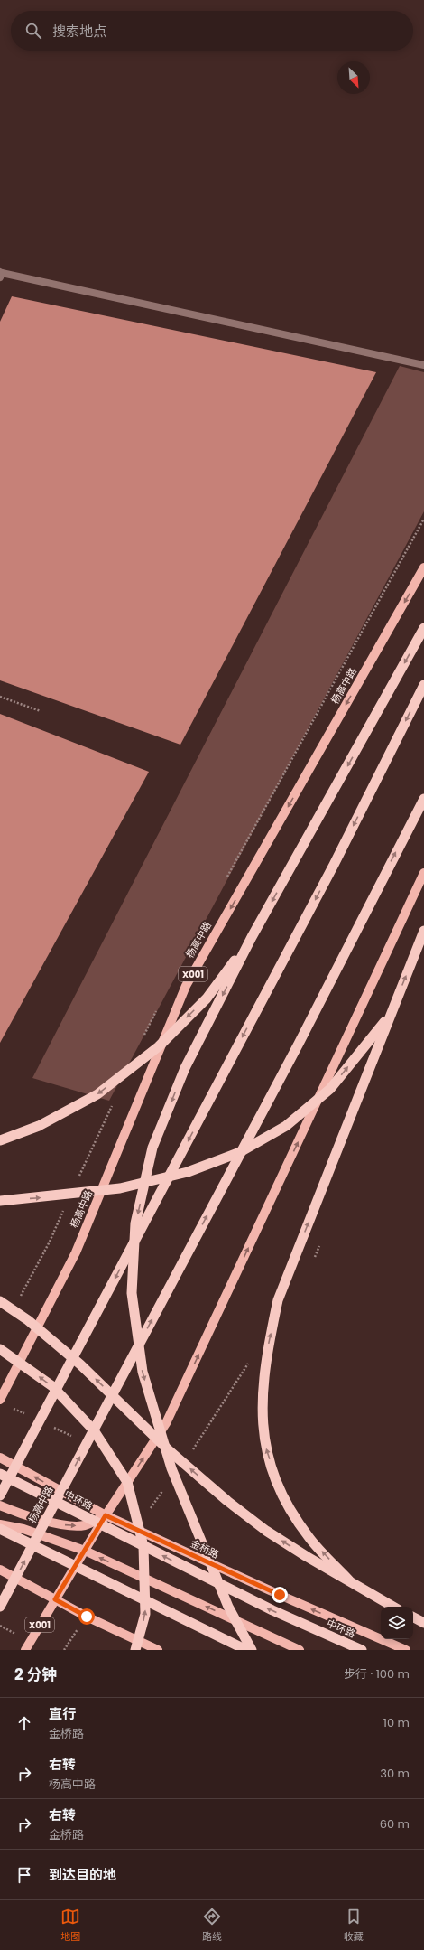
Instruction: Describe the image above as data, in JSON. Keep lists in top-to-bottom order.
{
  "streets": {
    "highway": ["杨高中路", "中环路"],
    "main road": ["X001", "金桥路"]
  },
  "crossings": [
    ["X001", "金桥路"]
  ],
  "north": "bottom right",
  "page": {
    "search": "搜索地点",
    "heading": ["2 分钟", "步行 · 100 m"],
    "list": [
      ["直行", "金桥路", "10 m"],
      ["右转", "杨高中路", "30 m"],
      ["右转", "金桥路", "60 m"],
      "到达目的地"
    ],
    "nav": ["地图", "路线", "收藏"]
  }
}
